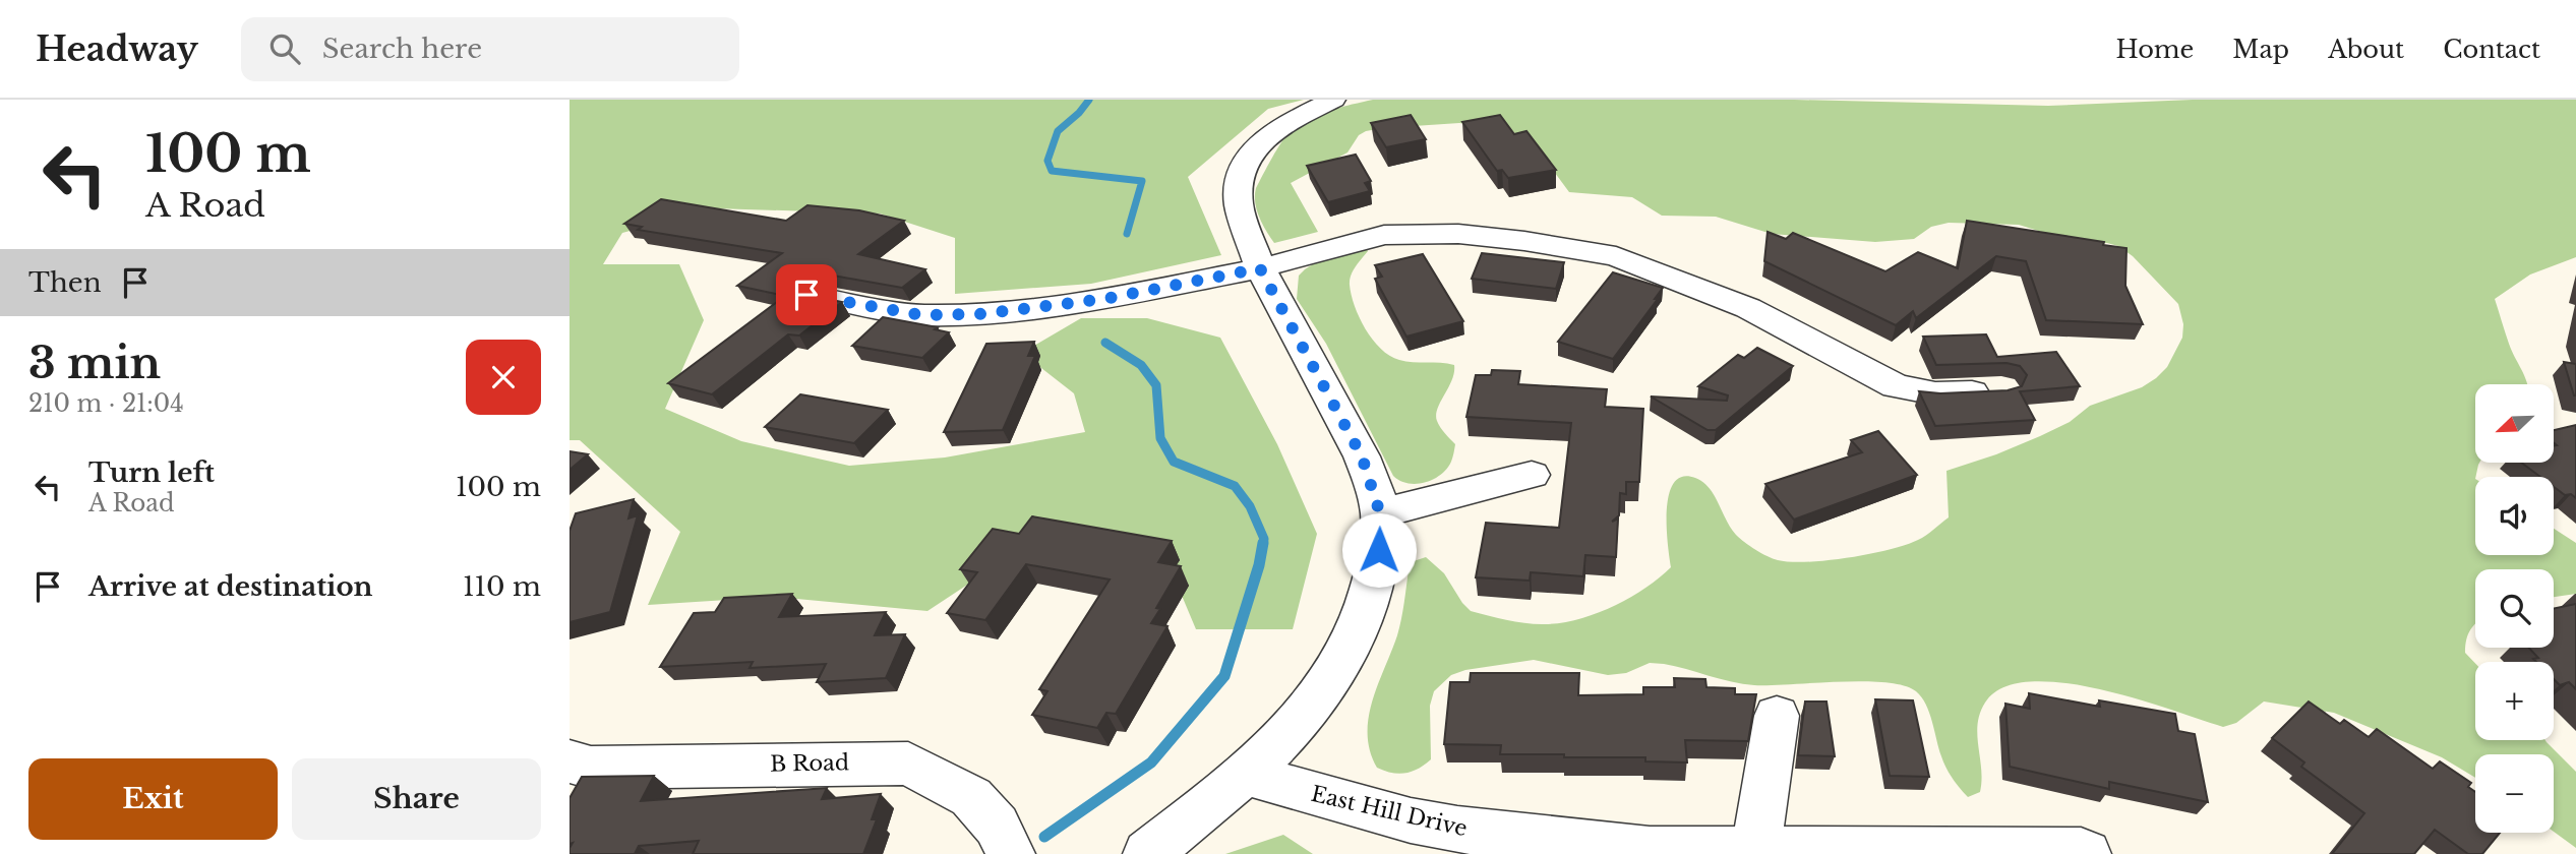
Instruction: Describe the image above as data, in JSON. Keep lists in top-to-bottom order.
{
  "streets": {
    "street": ["B Road", "East Hill Drive"]
  },
  "north": "bottom left",
  "page": {
    "header": "Headway",
    "search": "Search here",
    "nav": [
      "Home",
      "Map",
      "About",
      "Contact"
    ],
    "turn": ["100 m", "A Road"],
    "then": "Then",
    "heading": ["3 min", "210 m · 21:04"],
    "map_buttons": ["+", "−"],
    "list": [
      {
        "name": "Turn left",
        "note": "A Road",
        "value": "100 m"
      },
      {
        "name": "Arrive at destination",
        "value": "110 m"
      }
    ],
    "buttons": ["Exit", "Share"]
  }
}
